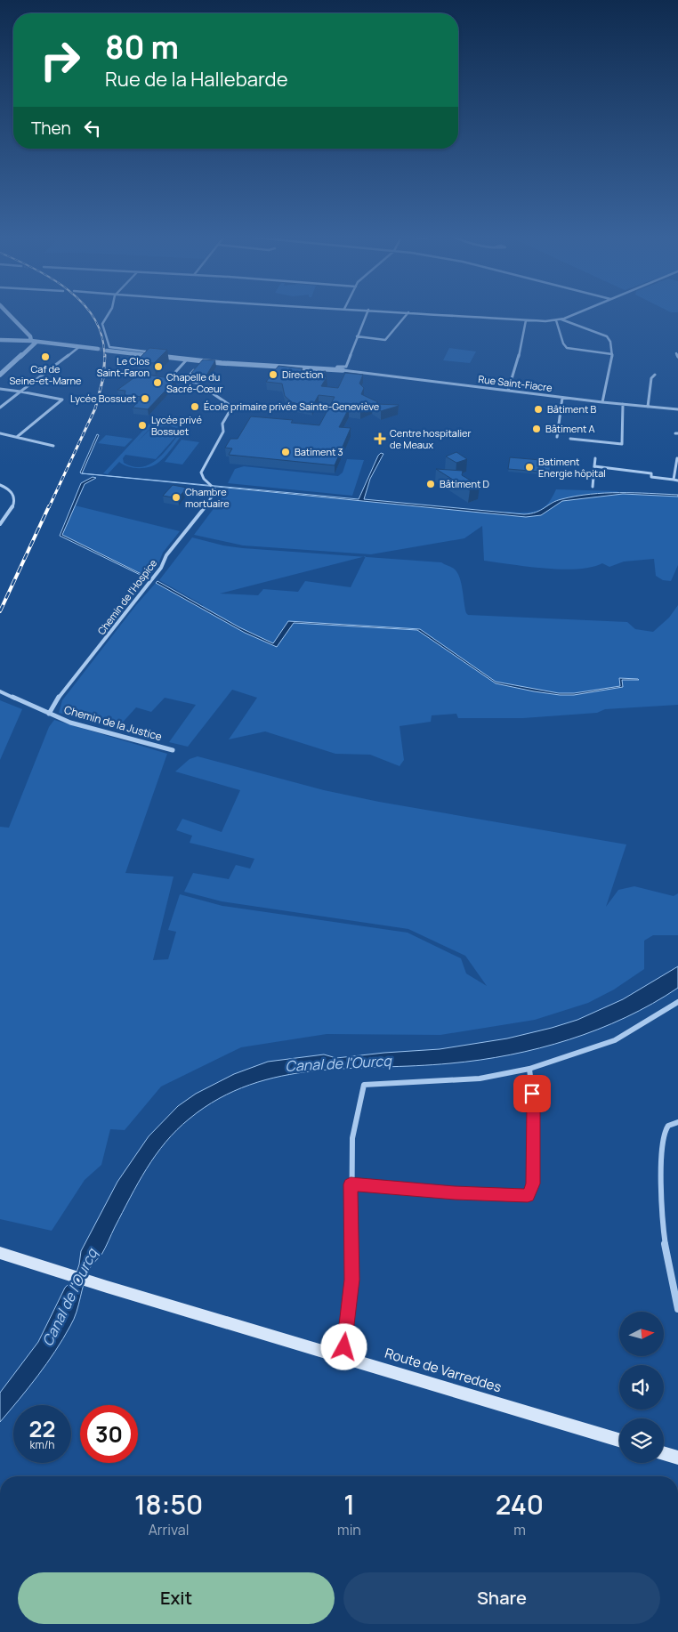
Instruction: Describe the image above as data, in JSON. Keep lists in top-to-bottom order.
{
  "streets": {
    "main road": ["Route de Varreddes"],
    "street": ["Rue Saint-Fiacre", "Chemin de l'Hospice", "Chemin de la Justice"]
  },
  "crossings": [
    ["Chemin de l'Hospice", "Chemin de la Justice"]
  ],
  "water": ["Canal de l'Ourcq"],
  "places": {
    "other": [
      "Caf de Seine-et-Marne",
      "Le Clos Saint-Faron",
      "Direction",
      "Chapelle du Sacré-Cœur",
      "Lycée Bossuet",
      "École primaire privée Sainte-Geneviève",
      "Bâtiment B",
      "Lycée privé Bossuet",
      "Bâtiment A",
      "Batiment 3",
      "Batiment Energie hôpital",
      "Bâtiment D",
      "Chambre mortuaire"
    ],
    "health": ["Centre hospitalier de Meaux"]
  },
  "north": "right",
  "page": {
    "turn": ["80 m", "Rue de la Hallebarde"],
    "then": "Then",
    "speed": "22 km/h",
    "limit": "30",
    "eta": [
      "18:50",
      "Arrival",
      "1",
      "min",
      "240",
      "m"
    ],
    "buttons": ["Exit", "Share"]
  }
}
